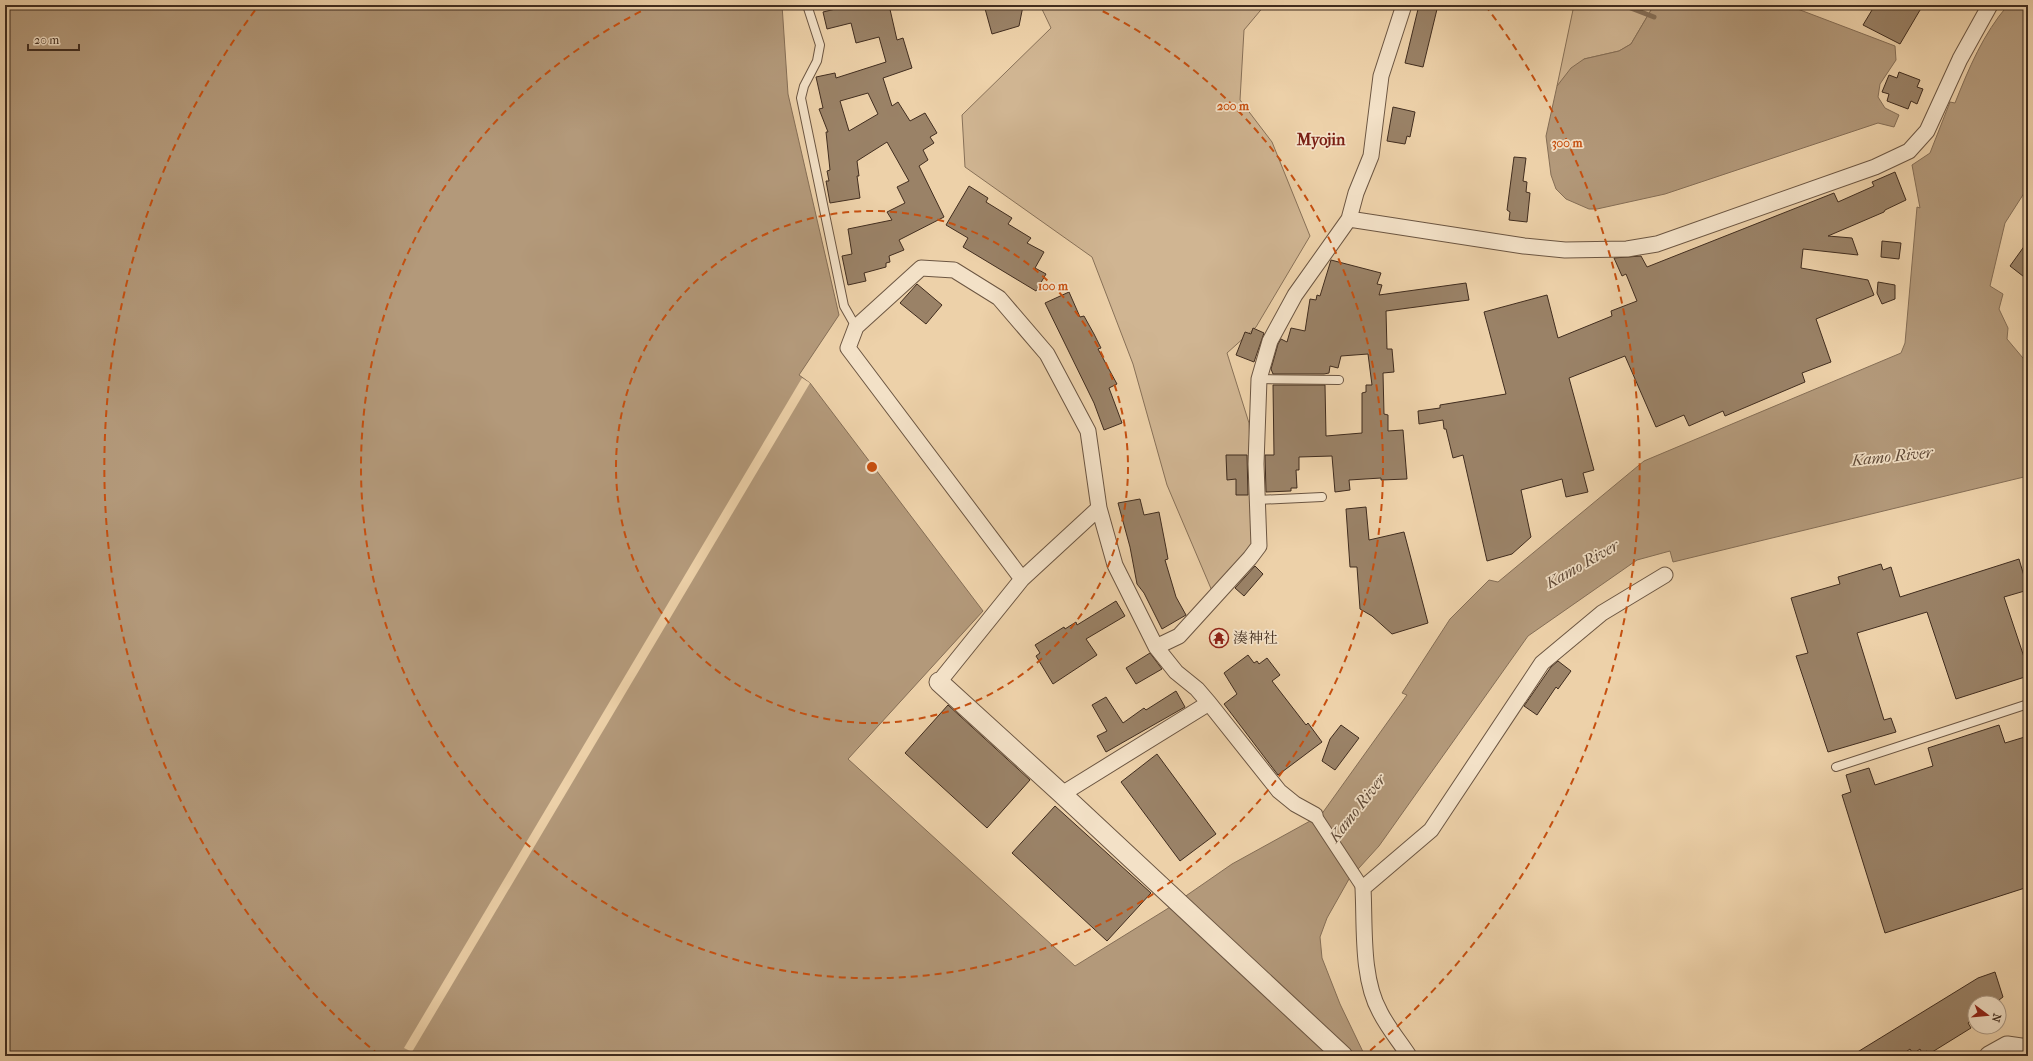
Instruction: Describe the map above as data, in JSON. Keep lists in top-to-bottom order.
{
  "districts": ["Myojin"],
  "water": ["Kamo River"],
  "places": {
    "temple": ["湊神社"]
  },
  "scale_bar": "20 m",
  "north": "right",
  "rings": ["200 m", "300 m", "100 m"]
}
